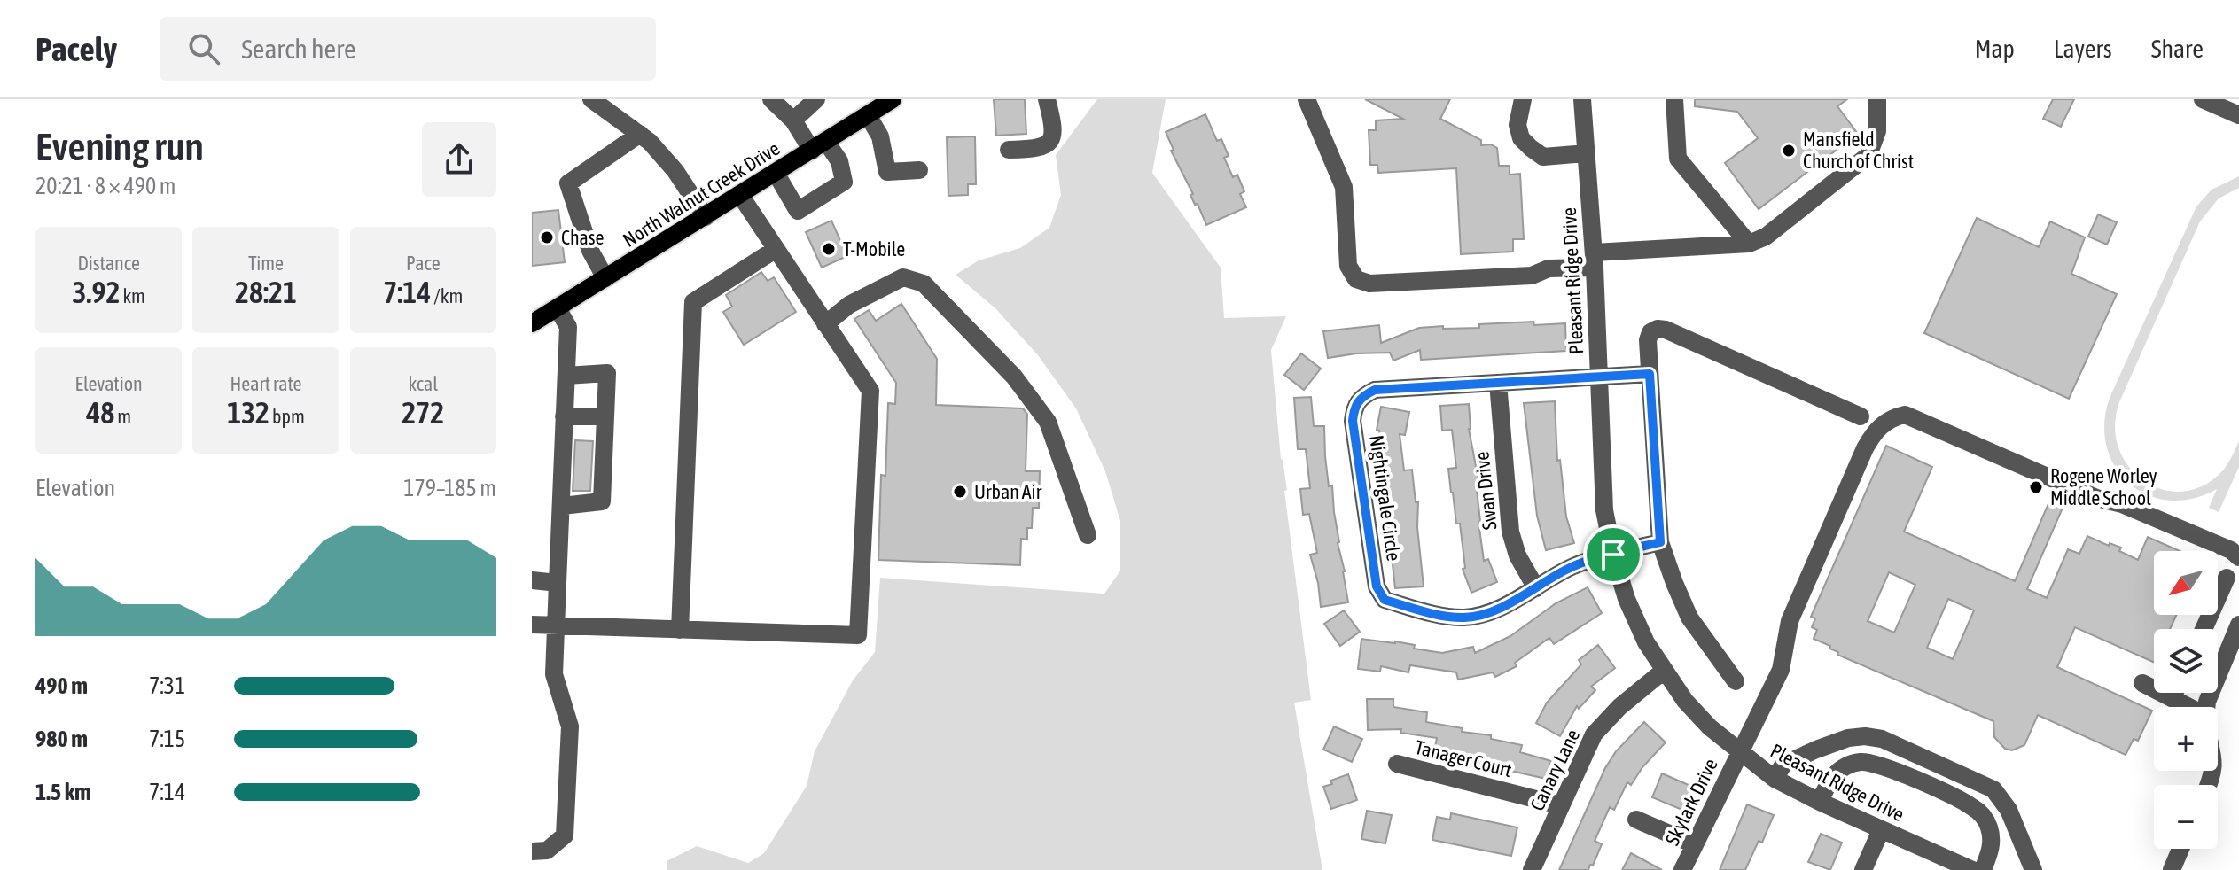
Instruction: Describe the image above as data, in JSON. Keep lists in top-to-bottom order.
{
  "streets": {
    "main road": ["North Walnut Creek Drive"],
    "street": [
      "Pleasant Ridge Drive",
      "Swan Drive",
      "Nightingale Circle",
      "Tanager Court",
      "Canary Lane",
      "Skylark Drive"
    ]
  },
  "crossings": [
    ["Pleasant Ridge Drive", "Nightingale Circle"],
    ["Pleasant Ridge Drive", "Canary Lane"],
    ["Pleasant Ridge Drive", "Skylark Drive"],
    ["Swan Drive", "Nightingale Circle"],
    ["Tanager Court", "Canary Lane"]
  ],
  "places": [
    "Mansfield Church of Christ",
    "Chase",
    "T-Mobile",
    "Rogene Worley Middle School",
    "Urban Air"
  ],
  "north": "bottom left",
  "page": {
    "header": "Pacely",
    "search": "Search here",
    "nav": ["Map", "Layers", "Share"],
    "heading": ["Evening run", "20:21 · 8 × 490 m"],
    "stats": [
      ["Distance", "3.92 km"],
      ["Time", "28:21"],
      ["Pace", "7:14 /km"],
      ["Elevation", "48 m"],
      ["Heart rate", "132 bpm"],
      ["kcal", "272"]
    ],
    "chart": ["Elevation", "179–185 m"],
    "map_buttons": ["+", "−"],
    "list": [
      {
        "name": "490 m",
        "note": "7:31"
      },
      {
        "name": "980 m",
        "note": "7:15"
      },
      {
        "name": "1.5 km",
        "note": "7:14"
      }
    ]
  }
}
